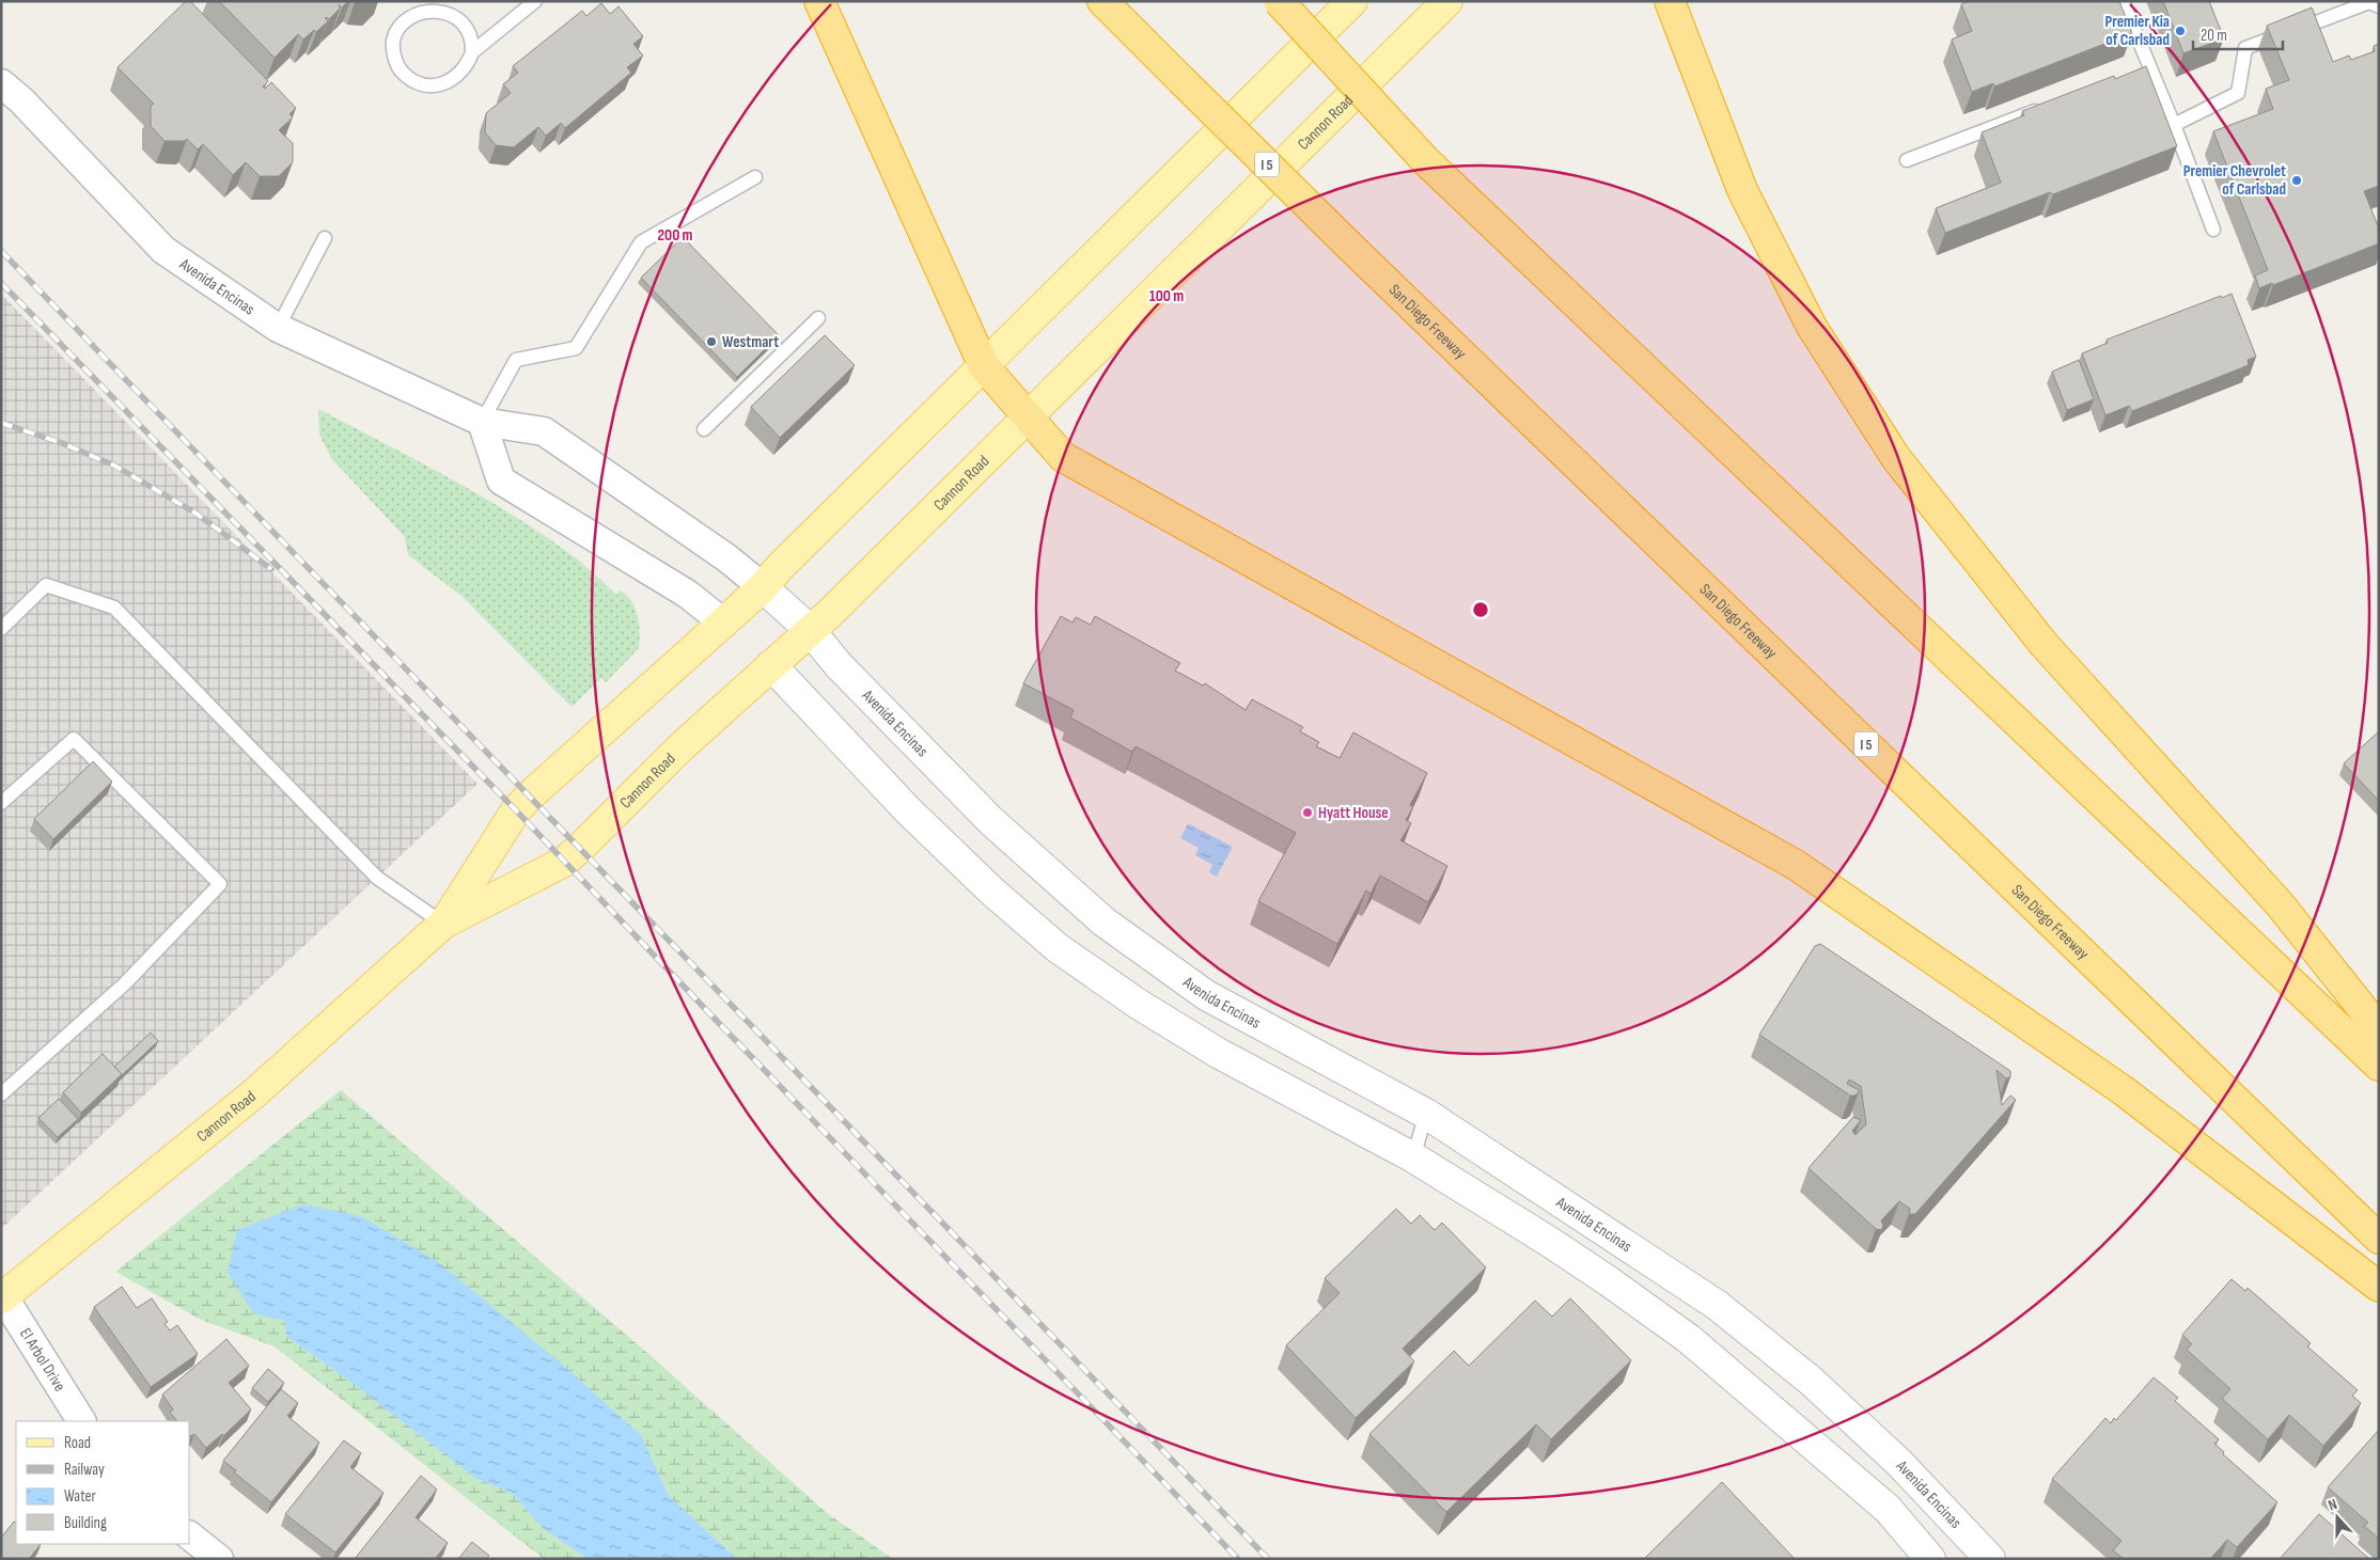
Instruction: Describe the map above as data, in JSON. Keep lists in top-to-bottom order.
{
  "streets": {
    "highway": ["I 5", "San Diego Freeway"],
    "main road": ["Cannon Road"],
    "street": ["Avenida Encinas", "El Arbol Drive"]
  },
  "crossings": [
    ["Cannon Road", "Avenida Encinas"],
    ["Cannon Road", "El Arbol Drive"]
  ],
  "places": [
    "Premier Kia of Carlsbad",
    "Premier Chevrolet of Carlsbad",
    "Westmart",
    "Hyatt House"
  ],
  "legend": [
    "Road",
    "Railway",
    "Water",
    "Building"
  ],
  "scale_bar": "20 m",
  "north": "top",
  "rings": ["200 m", "100 m"]
}
